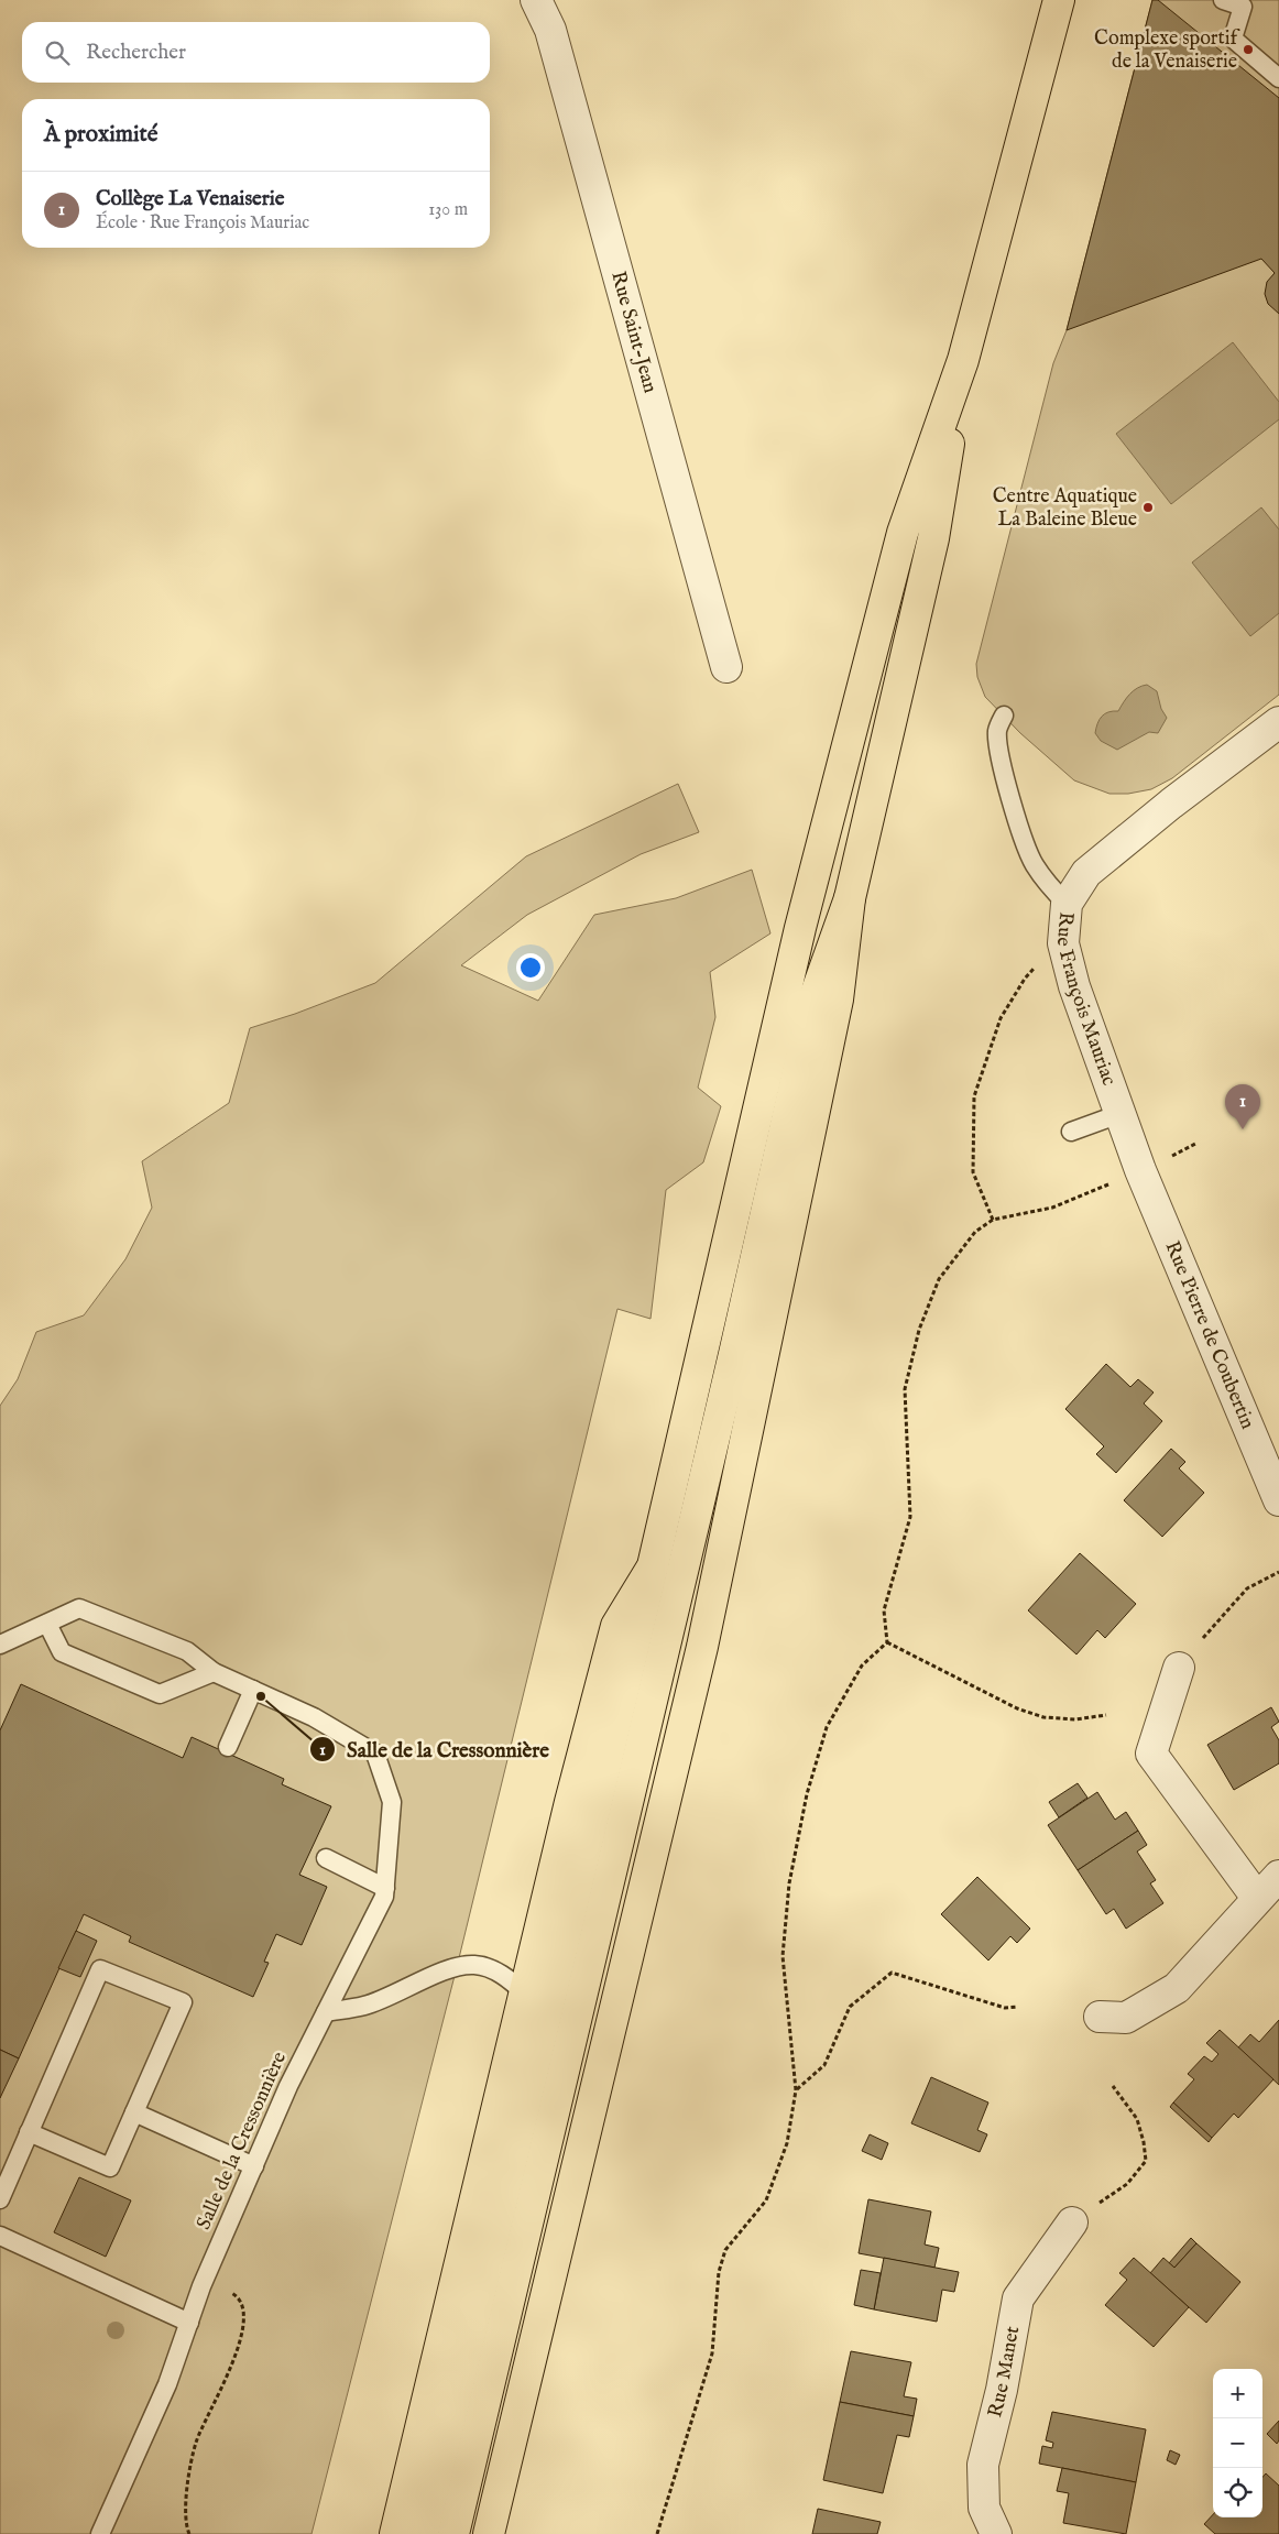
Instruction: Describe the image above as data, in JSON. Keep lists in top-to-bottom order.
{
  "streets": {
    "street": [
      "Rue Saint-Jean",
      "Rue François Mauriac",
      "Rue Pierre de Coubertin",
      "Rue Manet"
    ],
    "lane": ["Salle de la Cressonnière"]
  },
  "crossings": [
    ["Rue François Mauriac", "Rue Pierre de Coubertin"]
  ],
  "places": ["Complexe sportif de la Venaiserie", "Centre Aquatique La Baleine Bleue", "Salle de la Cressonnière"],
  "page": {
    "search": "Rechercher",
    "heading": "À proximité",
    "list": [
      {
        "mark": "1",
        "name": "Collège La Venaiserie",
        "note": "École · Rue François Mauriac",
        "value": "130 m"
      }
    ],
    "pins": "1",
    "map_buttons": ["+", "−"]
  }
}
